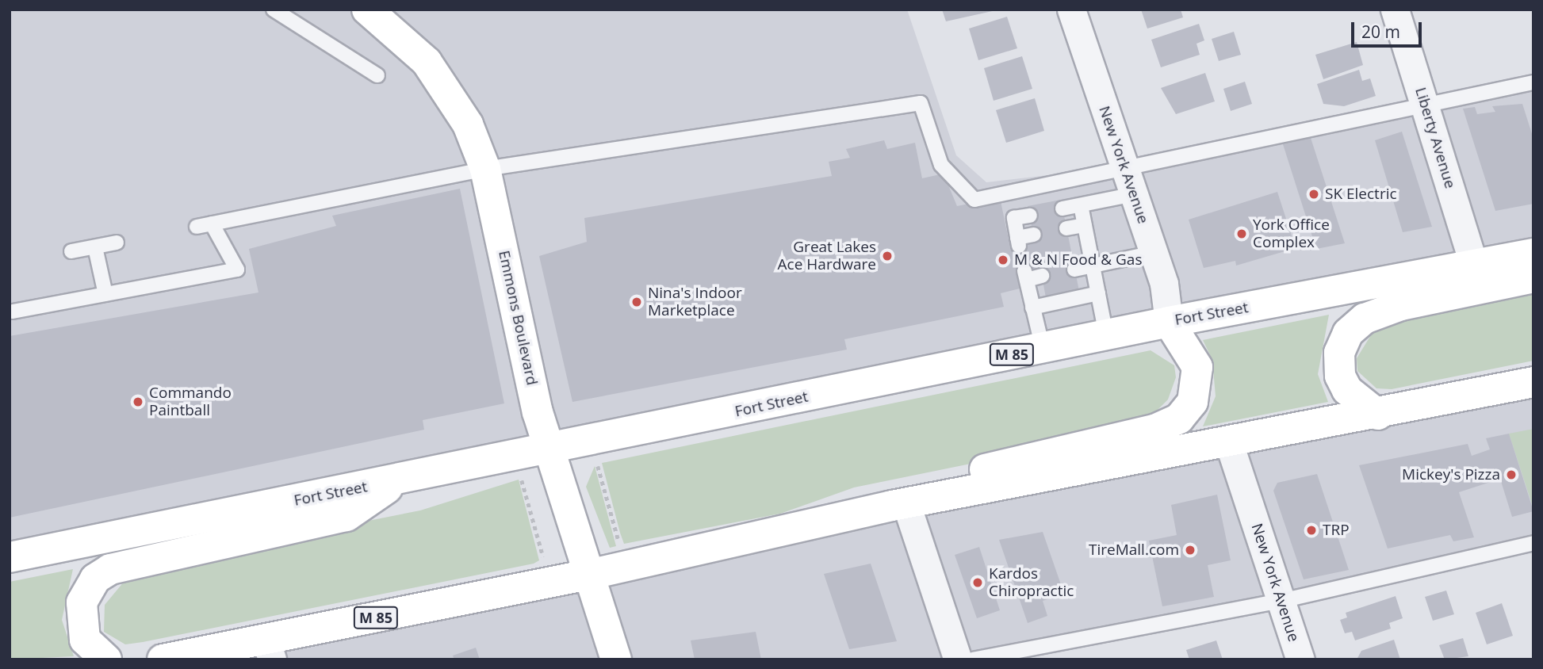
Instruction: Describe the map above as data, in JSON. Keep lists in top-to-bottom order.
{
  "streets": {
    "main road": ["Fort Street", "Emmons Boulevard", "M 85"],
    "street": ["Liberty Avenue", "New York Avenue"]
  },
  "crossings": [
    ["Liberty Avenue", "Fort Street"],
    ["New York Avenue", "Fort Street"],
    ["New York Avenue", "M 85"],
    ["Fort Street", "Emmons Boulevard"],
    ["Emmons Boulevard", "M 85"]
  ],
  "places": [
    "SK Electric",
    "York Office Complex",
    "Great Lakes Ace Hardware",
    "M & N Food & Gas",
    "Nina's Indoor Marketplace",
    "Commando Paintball",
    "Mickey's Pizza",
    "TRP",
    "TireMall.com",
    "Kardos Chiropractic"
  ],
  "scale_bar": "20 m"
}
